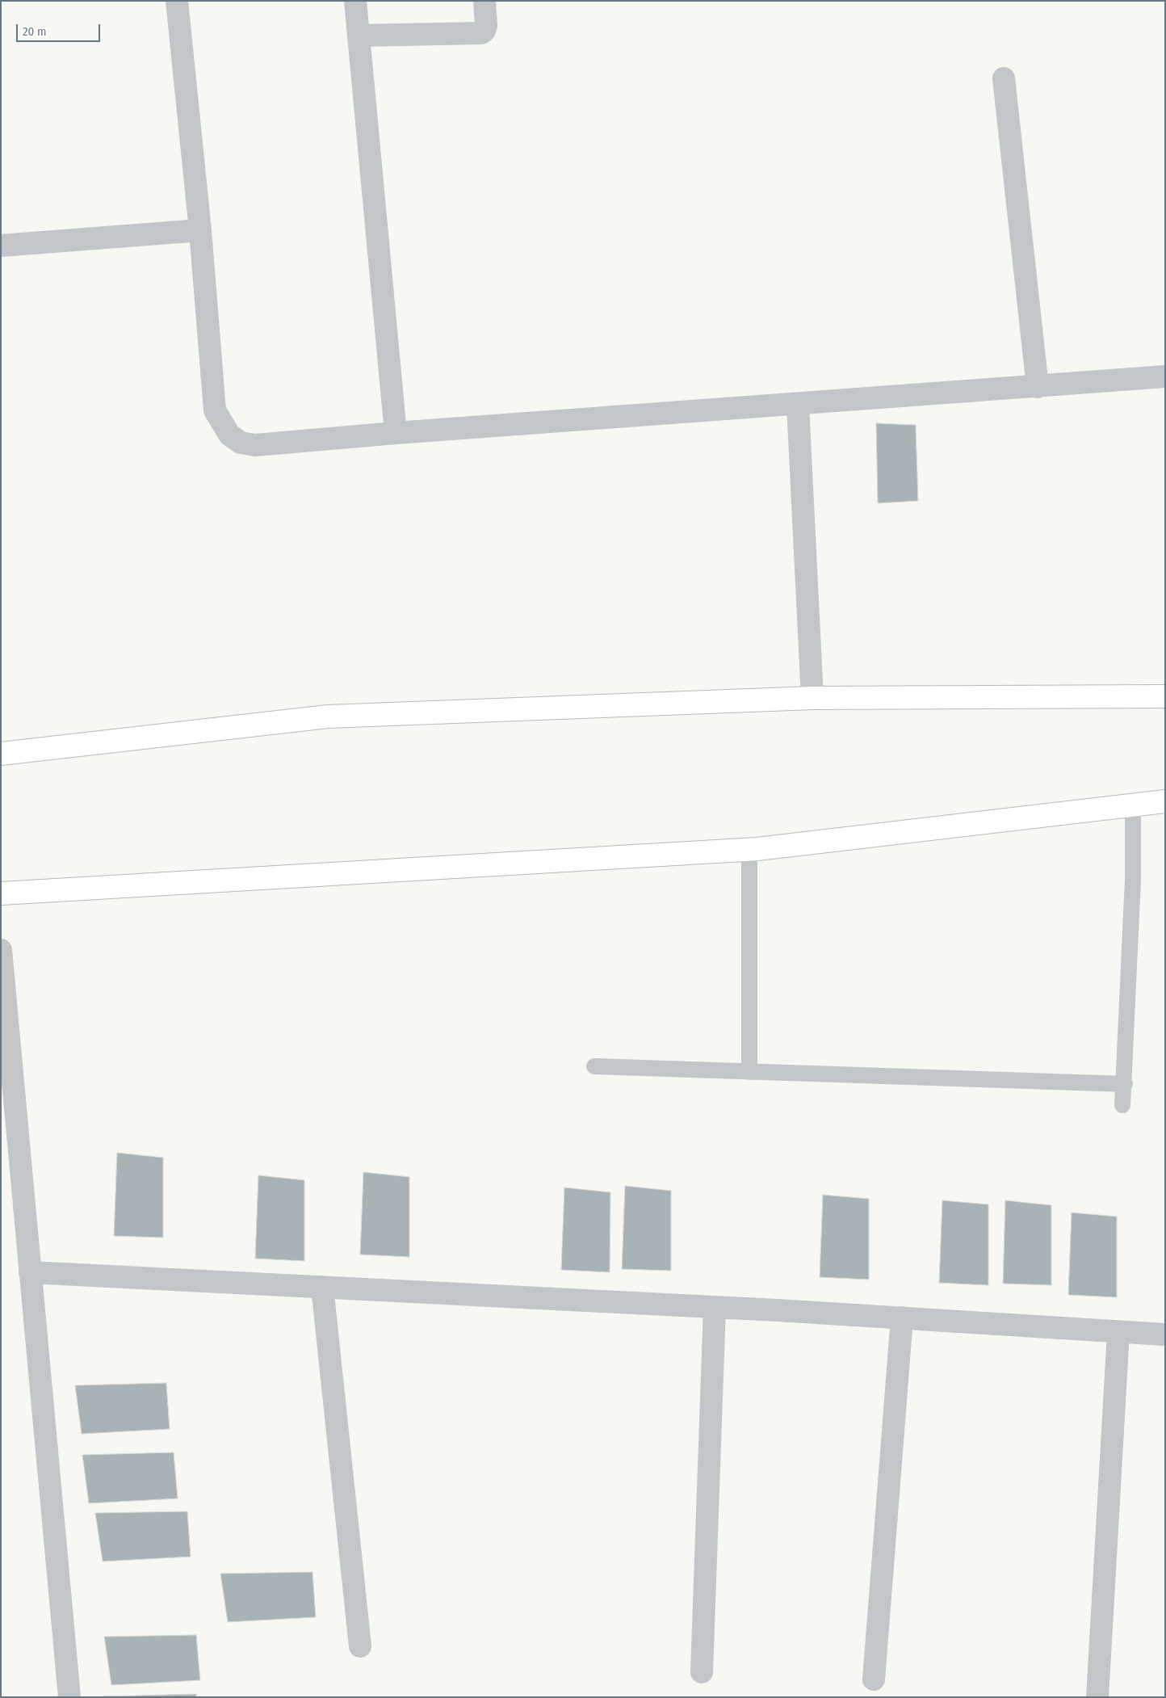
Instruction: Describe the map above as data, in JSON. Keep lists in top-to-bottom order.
{
  "scale_bar": "20 m"
}
